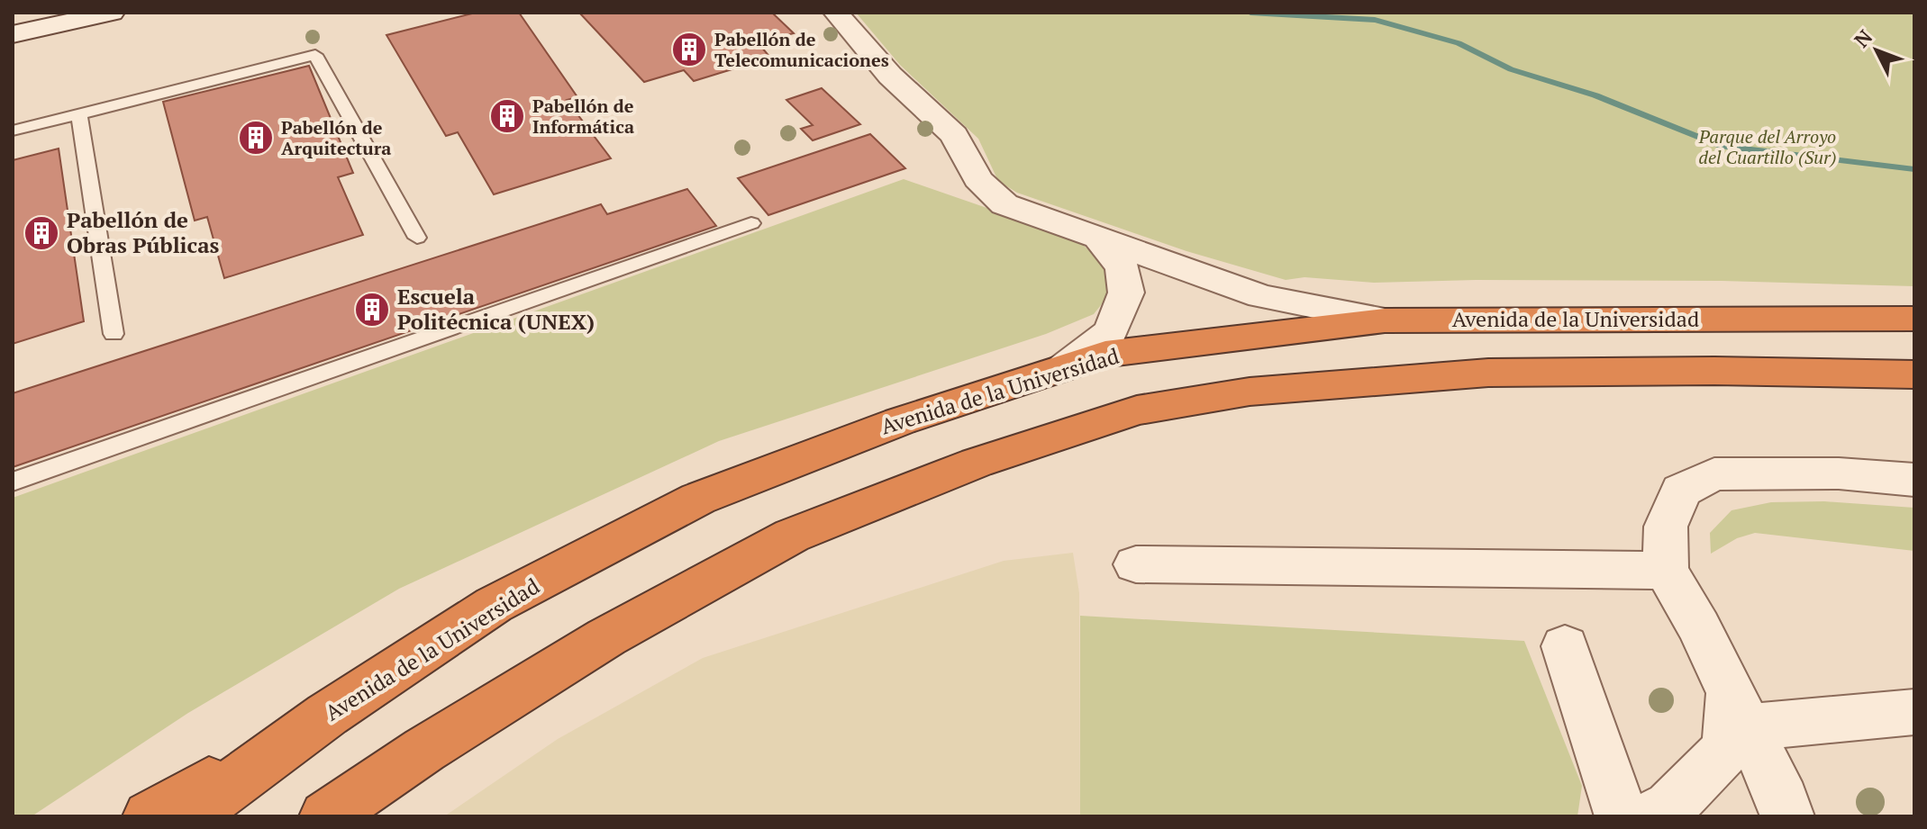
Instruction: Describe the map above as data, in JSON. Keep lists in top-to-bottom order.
{
  "streets": {
    "highway": ["Avenida de la Universidad"]
  },
  "parks": ["Parque del Arroyo del Cuartillo (Sur)"],
  "places": {
    "building": [
      "Pabellón de Telecomunicaciones",
      "Pabellón de Informática",
      "Pabellón de Arquitectura",
      "Pabellón de Obras Públicas",
      "Escuela Politécnica (UNEX)"
    ]
  },
  "north": "top left"
}
